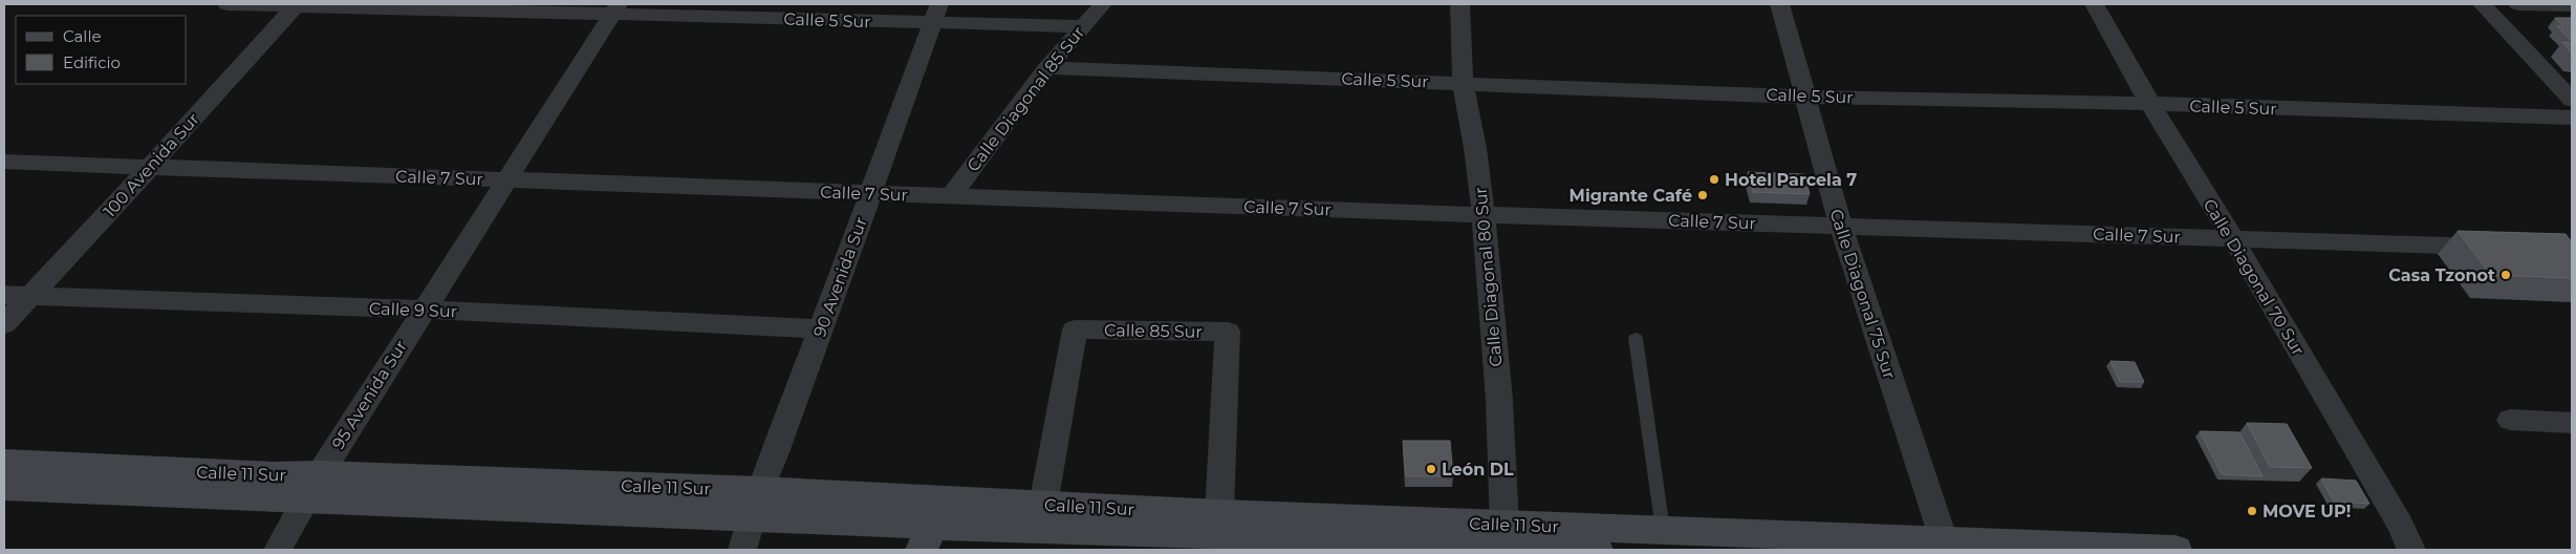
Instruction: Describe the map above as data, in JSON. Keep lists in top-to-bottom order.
{
  "streets": {
    "main road": ["Calle 11 Sur"],
    "street": [
      "Calle 5 Sur",
      "Calle Diagonal 85 Sur",
      "100 Avenida Sur",
      "Calle 7 Sur",
      "90 Avenida Sur",
      "Calle Diagonal 80 Sur",
      "Calle Diagonal 70 Sur",
      "Calle Diagonal 75 Sur",
      "Calle 9 Sur",
      "Calle 85 Sur",
      "95 Avenida Sur"
    ]
  },
  "crossings": [
    ["Calle 5 Sur", "Calle Diagonal 85 Sur"],
    ["Calle 5 Sur", "100 Avenida Sur"],
    ["Calle 5 Sur", "90 Avenida Sur"],
    ["Calle 5 Sur", "Calle Diagonal 80 Sur"],
    ["Calle 5 Sur", "Calle Diagonal 70 Sur"],
    ["Calle 5 Sur", "Calle Diagonal 75 Sur"],
    ["Calle 5 Sur", "95 Avenida Sur"],
    ["Calle Diagonal 85 Sur", "Calle 7 Sur"],
    ["100 Avenida Sur", "Calle 7 Sur"],
    ["100 Avenida Sur", "Calle 9 Sur"],
    ["Calle 7 Sur", "90 Avenida Sur"],
    ["Calle 7 Sur", "Calle Diagonal 80 Sur"],
    ["Calle 7 Sur", "Calle Diagonal 70 Sur"],
    ["Calle 7 Sur", "Calle Diagonal 75 Sur"],
    ["Calle 7 Sur", "95 Avenida Sur"],
    ["90 Avenida Sur", "Calle 9 Sur"],
    ["90 Avenida Sur", "Calle 11 Sur"],
    ["Calle Diagonal 80 Sur", "Calle 11 Sur"],
    ["Calle Diagonal 75 Sur", "Calle 11 Sur"],
    ["Calle 9 Sur", "95 Avenida Sur"],
    ["Calle 85 Sur", "Calle 11 Sur"],
    ["95 Avenida Sur", "Calle 11 Sur"]
  ],
  "places": [
    "Hotel Parcela 7",
    "Migrante Café",
    "Casa Tzonot",
    "León DL",
    "MOVE UP!"
  ],
  "legend": ["Calle", "Edificio"]
}
